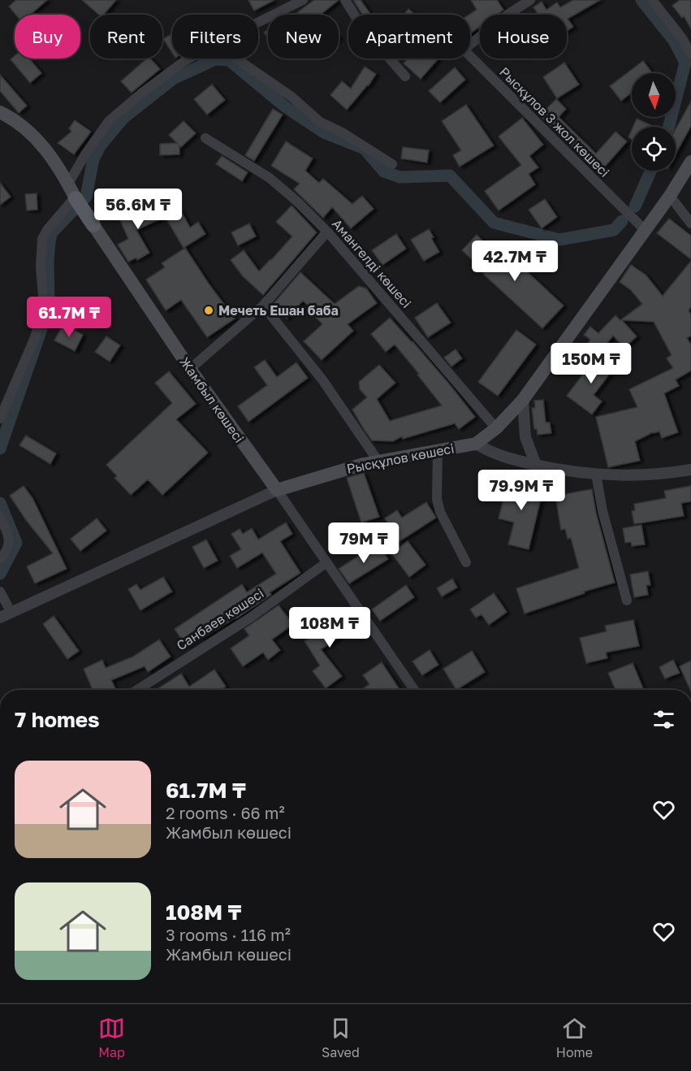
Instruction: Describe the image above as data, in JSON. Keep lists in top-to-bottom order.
{
  "streets": {
    "main road": ["Жамбыл көшесі", "Рысқұлов көшесі"],
    "street": ["Рысқұлов 3 жол көшесі", "Амангелді көшесі", "Санбаев көшесі"]
  },
  "crossings": [
    ["Рысқұлов 3 жол көшесі", "Рысқұлов көшесі"],
    ["Амангелді көшесі", "Рысқұлов көшесі"],
    ["Жамбыл көшесі", "Рысқұлов көшесі"],
    ["Жамбыл көшесі", "Санбаев көшесі"]
  ],
  "places": ["Мечеть Ешан баба"],
  "north": "bottom",
  "page": {
    "chip": [
      "Buy",
      "Rent",
      "Filters",
      "New",
      "Apartment",
      "House"
    ],
    "price": [
      "56.6M ₸",
      "42.7M ₸",
      "61.7M ₸",
      "150M ₸",
      "79.9M ₸",
      "79M ₸",
      "108M ₸"
    ],
    "heading": "7 homes",
    "list": [
      {
        "name": "61.7M ₸",
        "note": "2 rooms · 66 m² · Жамбыл көшесі"
      },
      {
        "name": "108M ₸",
        "note": "3 rooms · 116 m² · Жамбыл көшесі"
      }
    ],
    "tabs": ["Map", "Saved", "Home"]
  }
}
